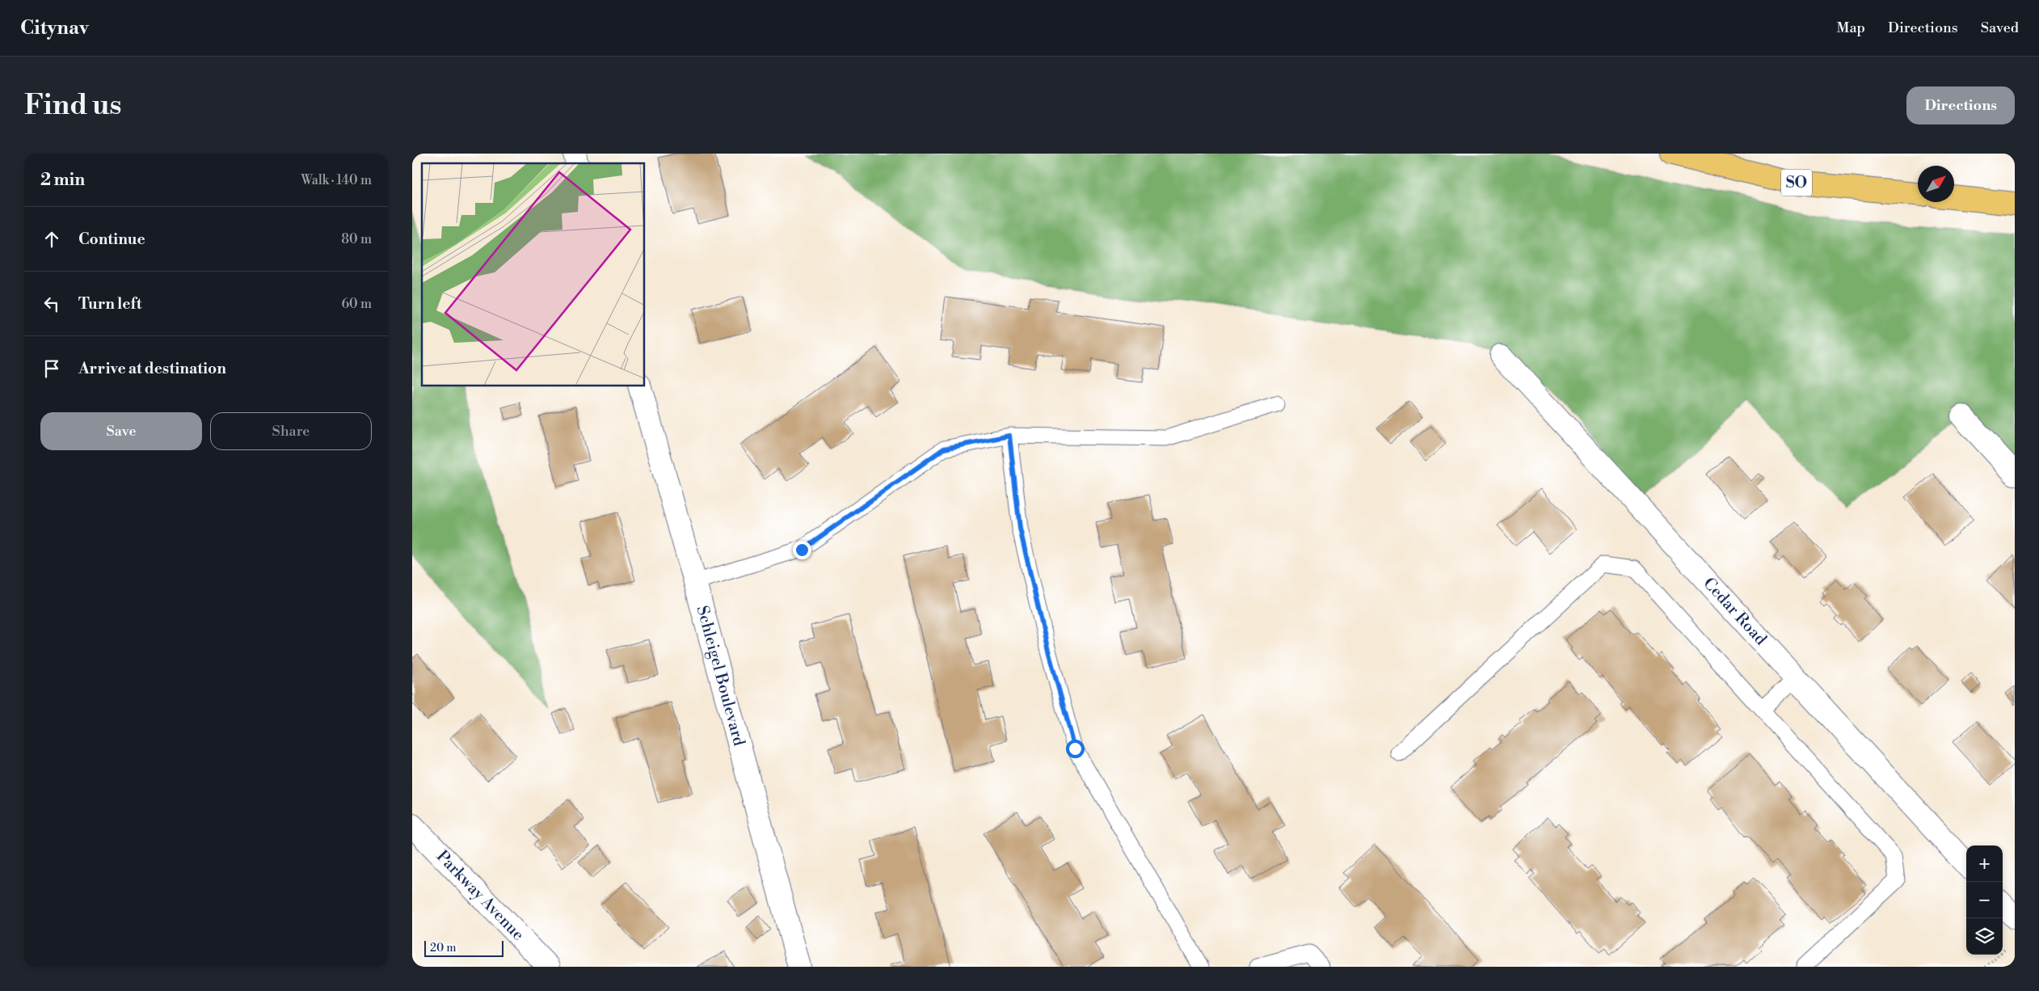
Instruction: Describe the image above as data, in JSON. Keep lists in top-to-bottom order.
{
  "streets": {
    "highway": ["SO"],
    "street": ["Cedar Road", "Schleigel Boulevard", "Parkway Avenue"]
  },
  "scale_bar": "20 m",
  "north": "top right",
  "page": {
    "header": "Citynav",
    "nav": ["Map", "Directions", "Saved"],
    "buttons": [
      "Directions",
      ["Save", "Share"]
    ],
    "title": "Find us",
    "heading": ["2 min", "Walk · 140 m"],
    "list": [
      ["Continue", "80 m"],
      ["Turn left", "60 m"],
      "Arrive at destination"
    ],
    "map_buttons": ["+", "−"],
    "scale": "20 m"
  }
}
